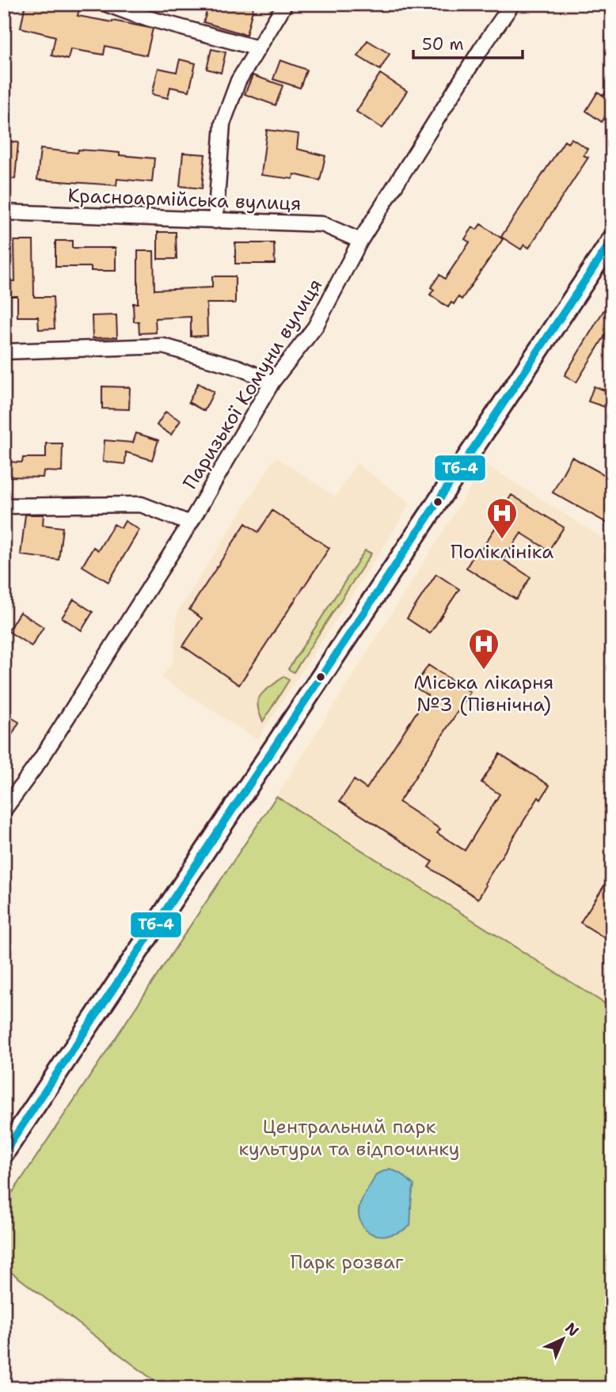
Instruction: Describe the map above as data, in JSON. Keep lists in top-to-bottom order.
{
  "streets": {
    "street": ["Красноармійська вулиця", "Паризької Комуни вулиця"]
  },
  "crossings": [
    ["Красноармійська вулиця", "Паризької Комуни вулиця"]
  ],
  "parks": ["Центральний парк культури та відпочинку", "Парк розваг"],
  "places": {
    "hospital": ["Поліклініка", "Міська лікарня №3 (Північна)"]
  },
  "lines": ["transit line Тб-4"],
  "scale_bar": "50 m",
  "north": "top right"
}
